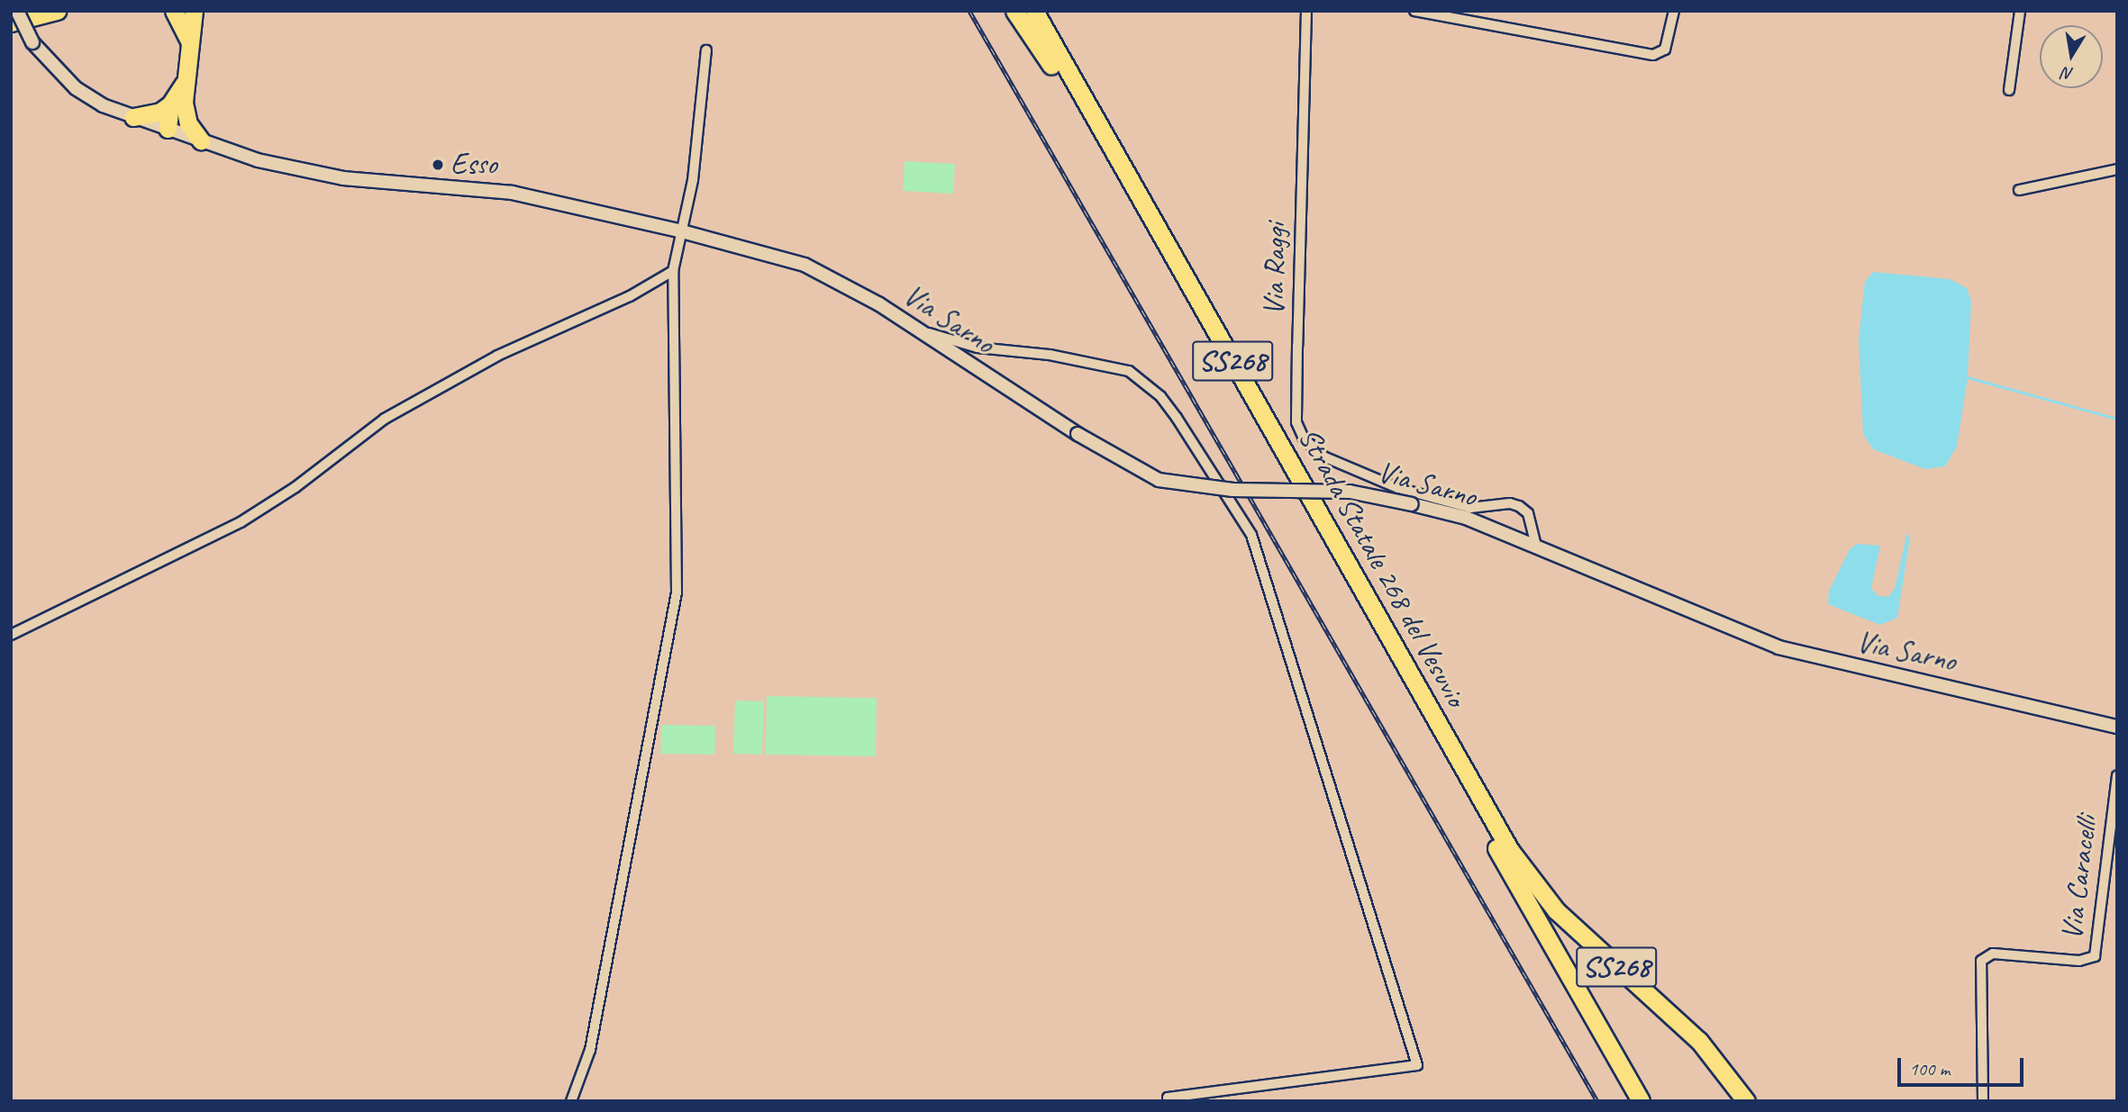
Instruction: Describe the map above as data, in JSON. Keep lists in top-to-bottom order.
{
  "streets": {
    "highway": ["SS268", "Strada Statale 268 del Vesuvio"],
    "street": ["Via Raggi", "Via Sarno", "Via Caracelli"]
  },
  "crossings": [
    ["Via Raggi", "Via Sarno"]
  ],
  "places": ["Esso"],
  "scale_bar": "100 m",
  "north": "bottom"
}
